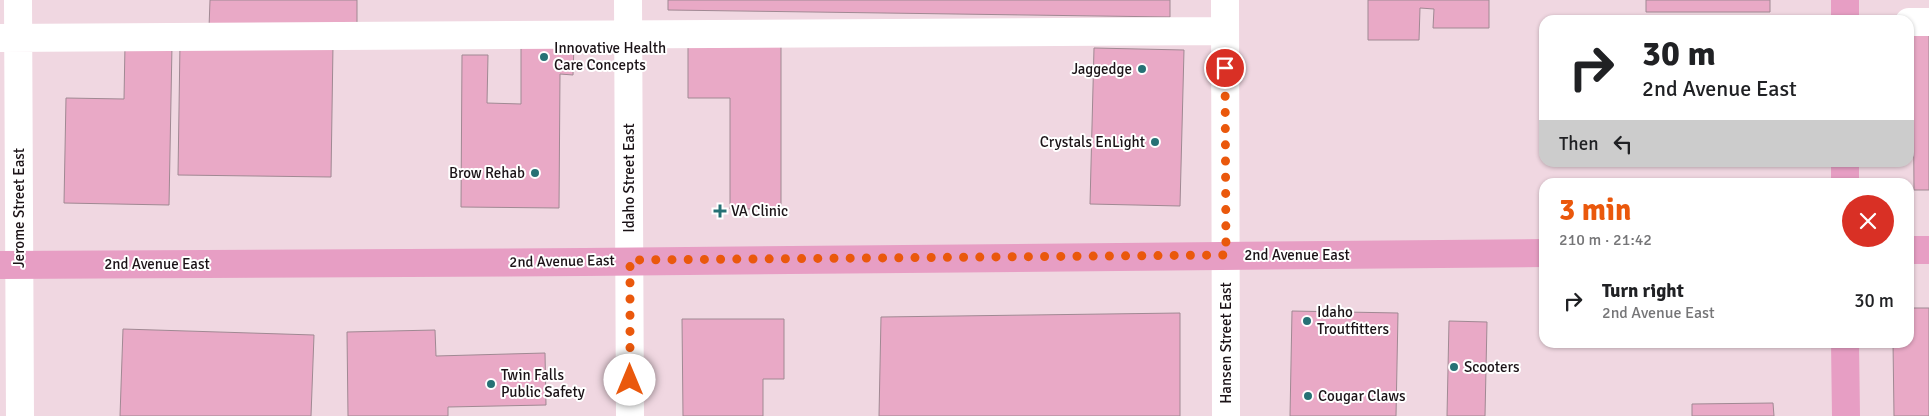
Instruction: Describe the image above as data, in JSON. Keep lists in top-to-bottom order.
{
  "streets": {
    "main road": ["2nd Avenue East"],
    "street": ["Idaho Street East", "Jerome Street East", "Hansen Street East"]
  },
  "crossings": [
    ["Idaho Street East", "2nd Avenue East"],
    ["Jerome Street East", "2nd Avenue East"],
    ["2nd Avenue East", "Hansen Street East"]
  ],
  "places": {
    "other": [
      "Innovative Health Care Concepts",
      "Jaggedge",
      "Crystals EnLight",
      "Brow Rehab",
      "Idaho Troutfitters",
      "Scooters",
      "Twin Falls Public Safety",
      "Cougar Claws"
    ],
    "health": ["VA Clinic"]
  },
  "page": {
    "turn": ["30 m", "2nd Avenue East"],
    "then": "Then",
    "heading": ["3 min", "210 m · 21:42"],
    "list": [
      {
        "name": "Turn right",
        "note": "2nd Avenue East",
        "value": "30 m"
      }
    ]
  }
}
